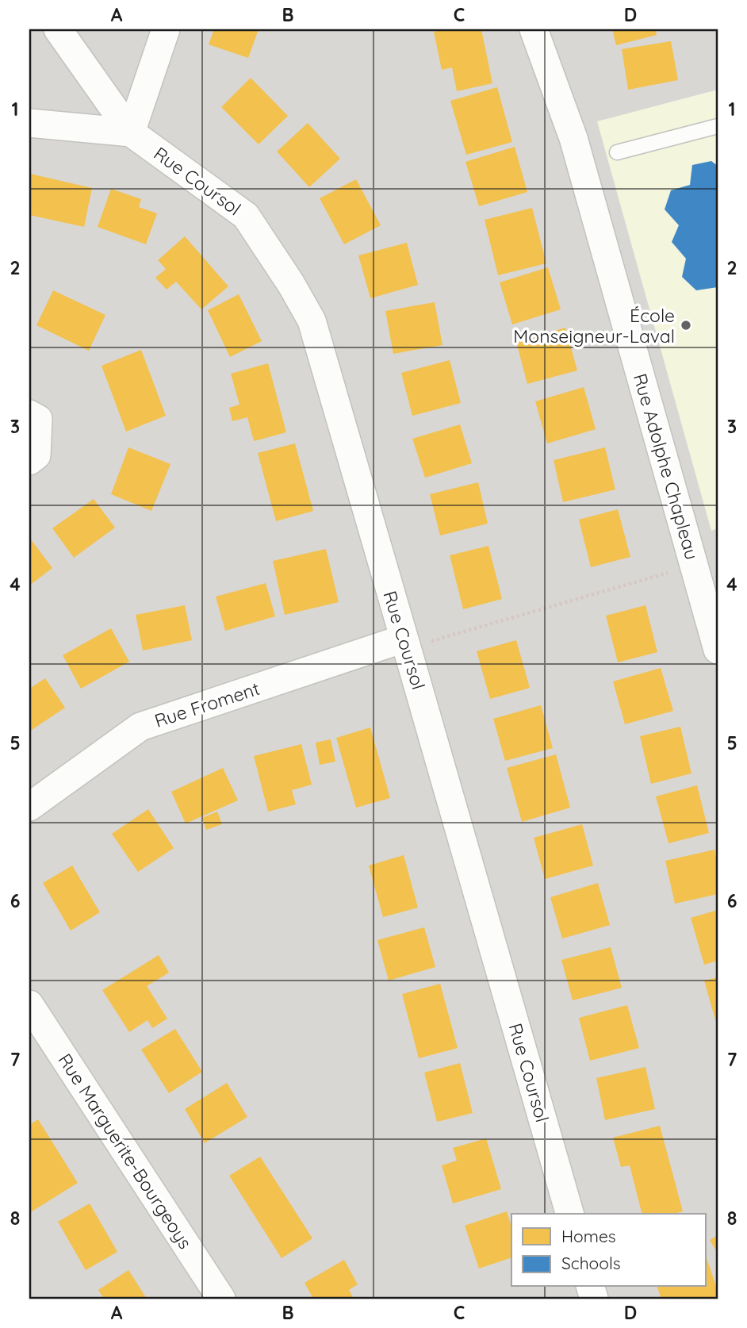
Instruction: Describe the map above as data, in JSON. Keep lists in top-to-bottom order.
{
  "streets": {
    "street": [
      "Rue Coursol",
      "Rue Adolphe Chapleau",
      "Rue Froment",
      "Rue Marguerite-Bourgeoys"
    ]
  },
  "crossings": [
    ["Rue Coursol", "Rue Froment"]
  ],
  "places": ["École Monseigneur-Laval"],
  "legend": ["Homes", "Schools"],
  "grid": {
    "columns": [
      "A",
      "B",
      "C",
      "D"
    ],
    "rows": [
      "1",
      "2",
      "3",
      "4",
      "5",
      "6",
      "7",
      "8"
    ]
  }
}
